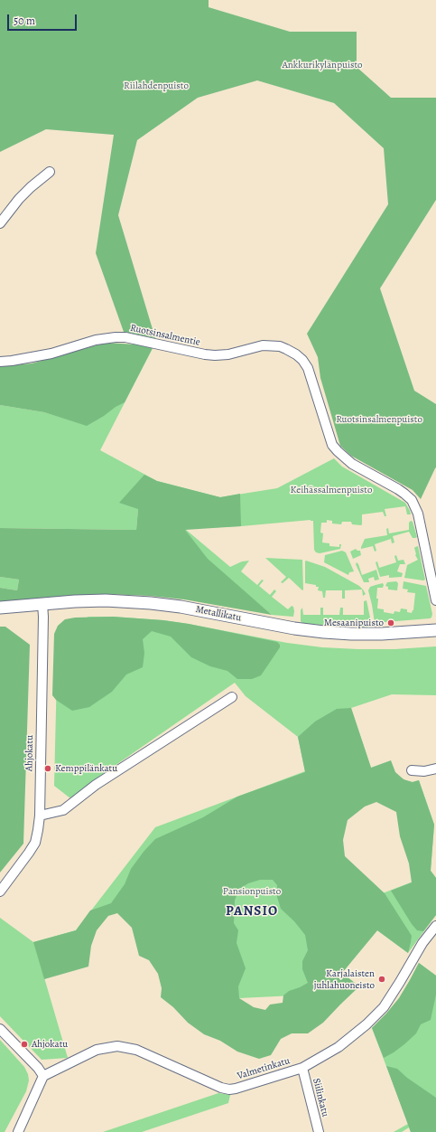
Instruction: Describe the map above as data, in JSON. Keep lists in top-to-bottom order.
{
  "streets": {
    "street": [
      "Ruotsinsalmentie",
      "Metallikatu",
      "Ahjokatu",
      "Valmetinkatu",
      "Siilinkatu"
    ]
  },
  "crossings": [
    ["Metallikatu", "Ahjokatu"],
    ["Valmetinkatu", "Siilinkatu"]
  ],
  "districts": ["PANSIO"],
  "parks": [
    "Ankkurikylänpuisto",
    "Riilahdenpuisto",
    "Ruotsinsalmenpuisto",
    "Keihässalmenpuisto",
    "Pansionpuisto"
  ],
  "places": [
    "Mesaanipuisto",
    "Kemppilänkatu",
    "Karjalaisten juhlahuoneisto",
    "Ahjokatu"
  ],
  "scale_bar": "50 m"
}
